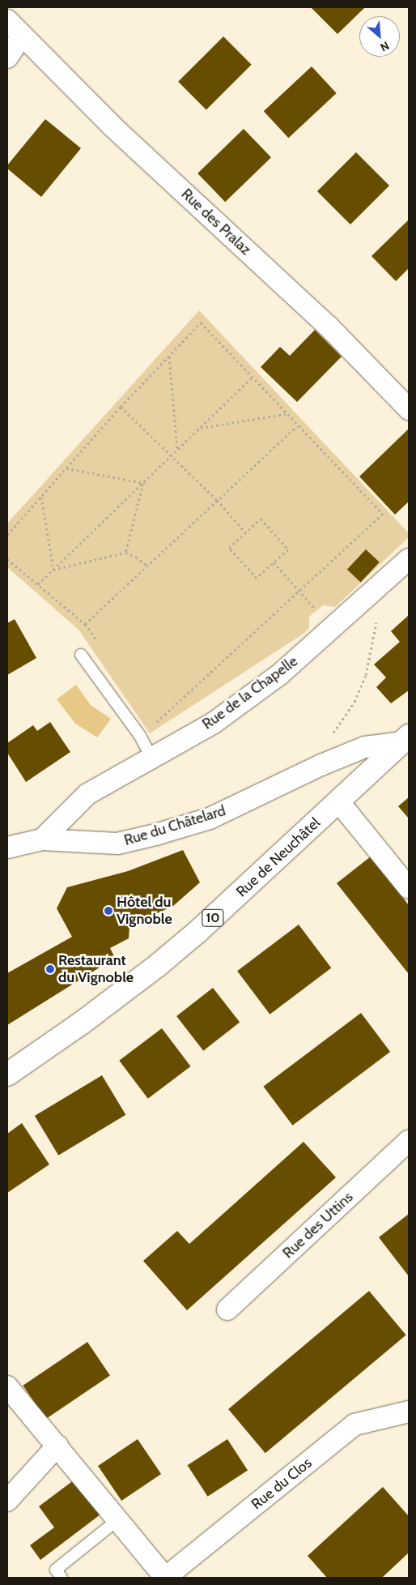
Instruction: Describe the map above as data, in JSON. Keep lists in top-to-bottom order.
{
  "streets": {
    "main road": ["Rue de Neuchâtel", "10"],
    "street": [
      "Rue des Pralaz",
      "Rue de la Chapelle",
      "Rue du Châtelard",
      "Rue des Uttins",
      "Rue du Clos"
    ]
  },
  "crossings": [
    ["Rue de la Chapelle", "Rue du Châtelard"],
    ["Rue du Châtelard", "Rue de Neuchâtel"]
  ],
  "places": ["Hôtel du Vignoble", "Restaurant du Vignoble"],
  "north": "bottom right"
}
